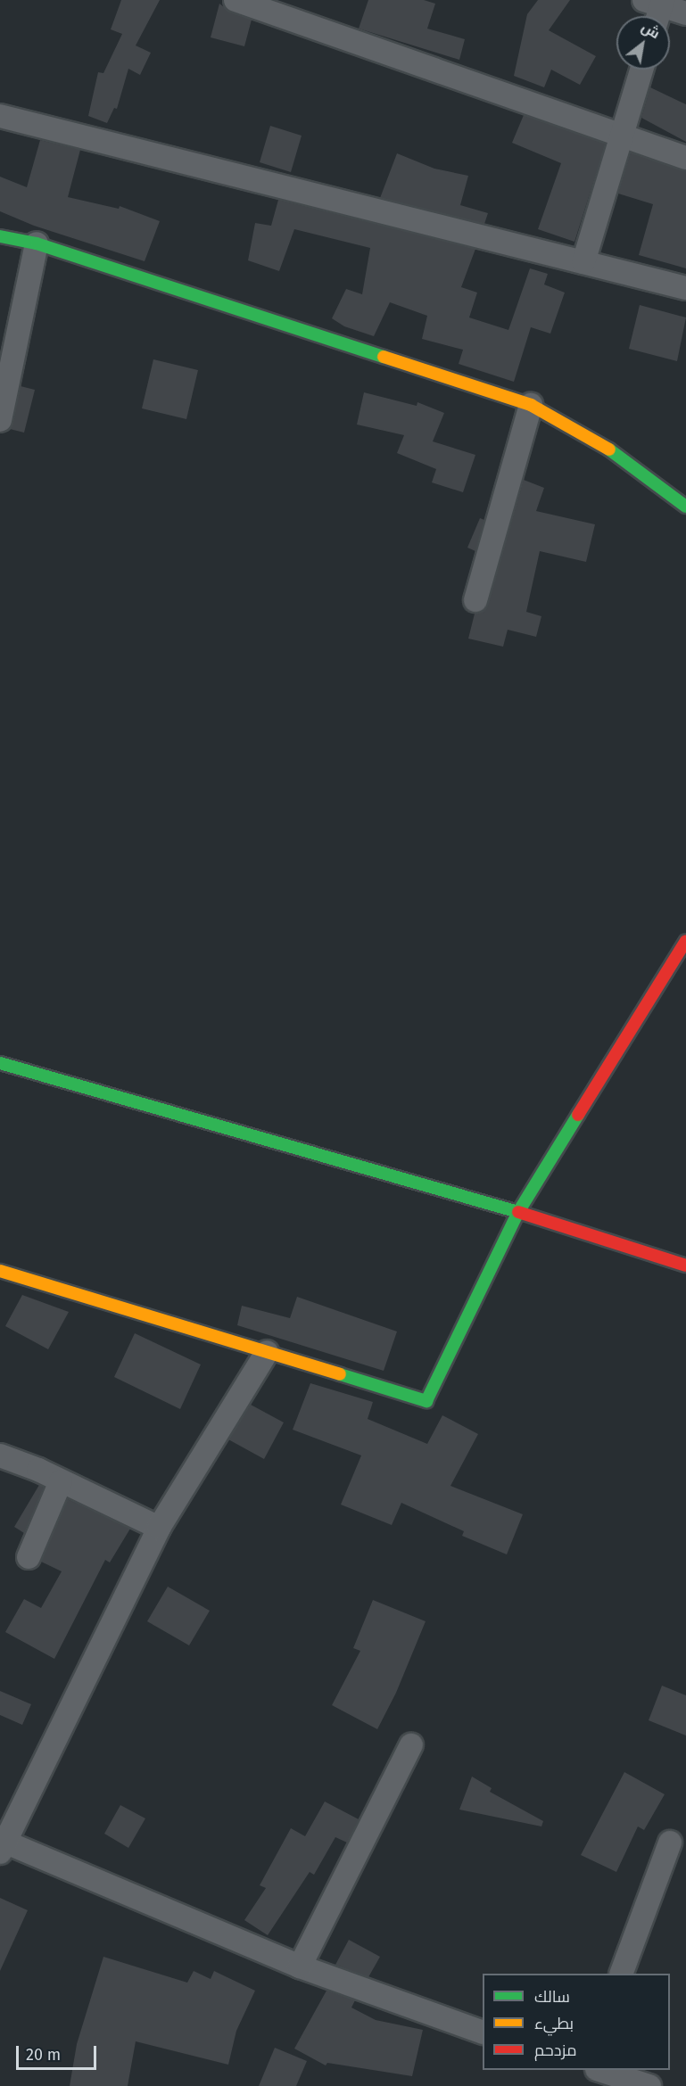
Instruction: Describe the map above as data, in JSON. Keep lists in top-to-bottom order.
{
  "legend": ["سالك", "بطيء", "مزدحم"],
  "scale_bar": "20 m",
  "north": "top right"
}
